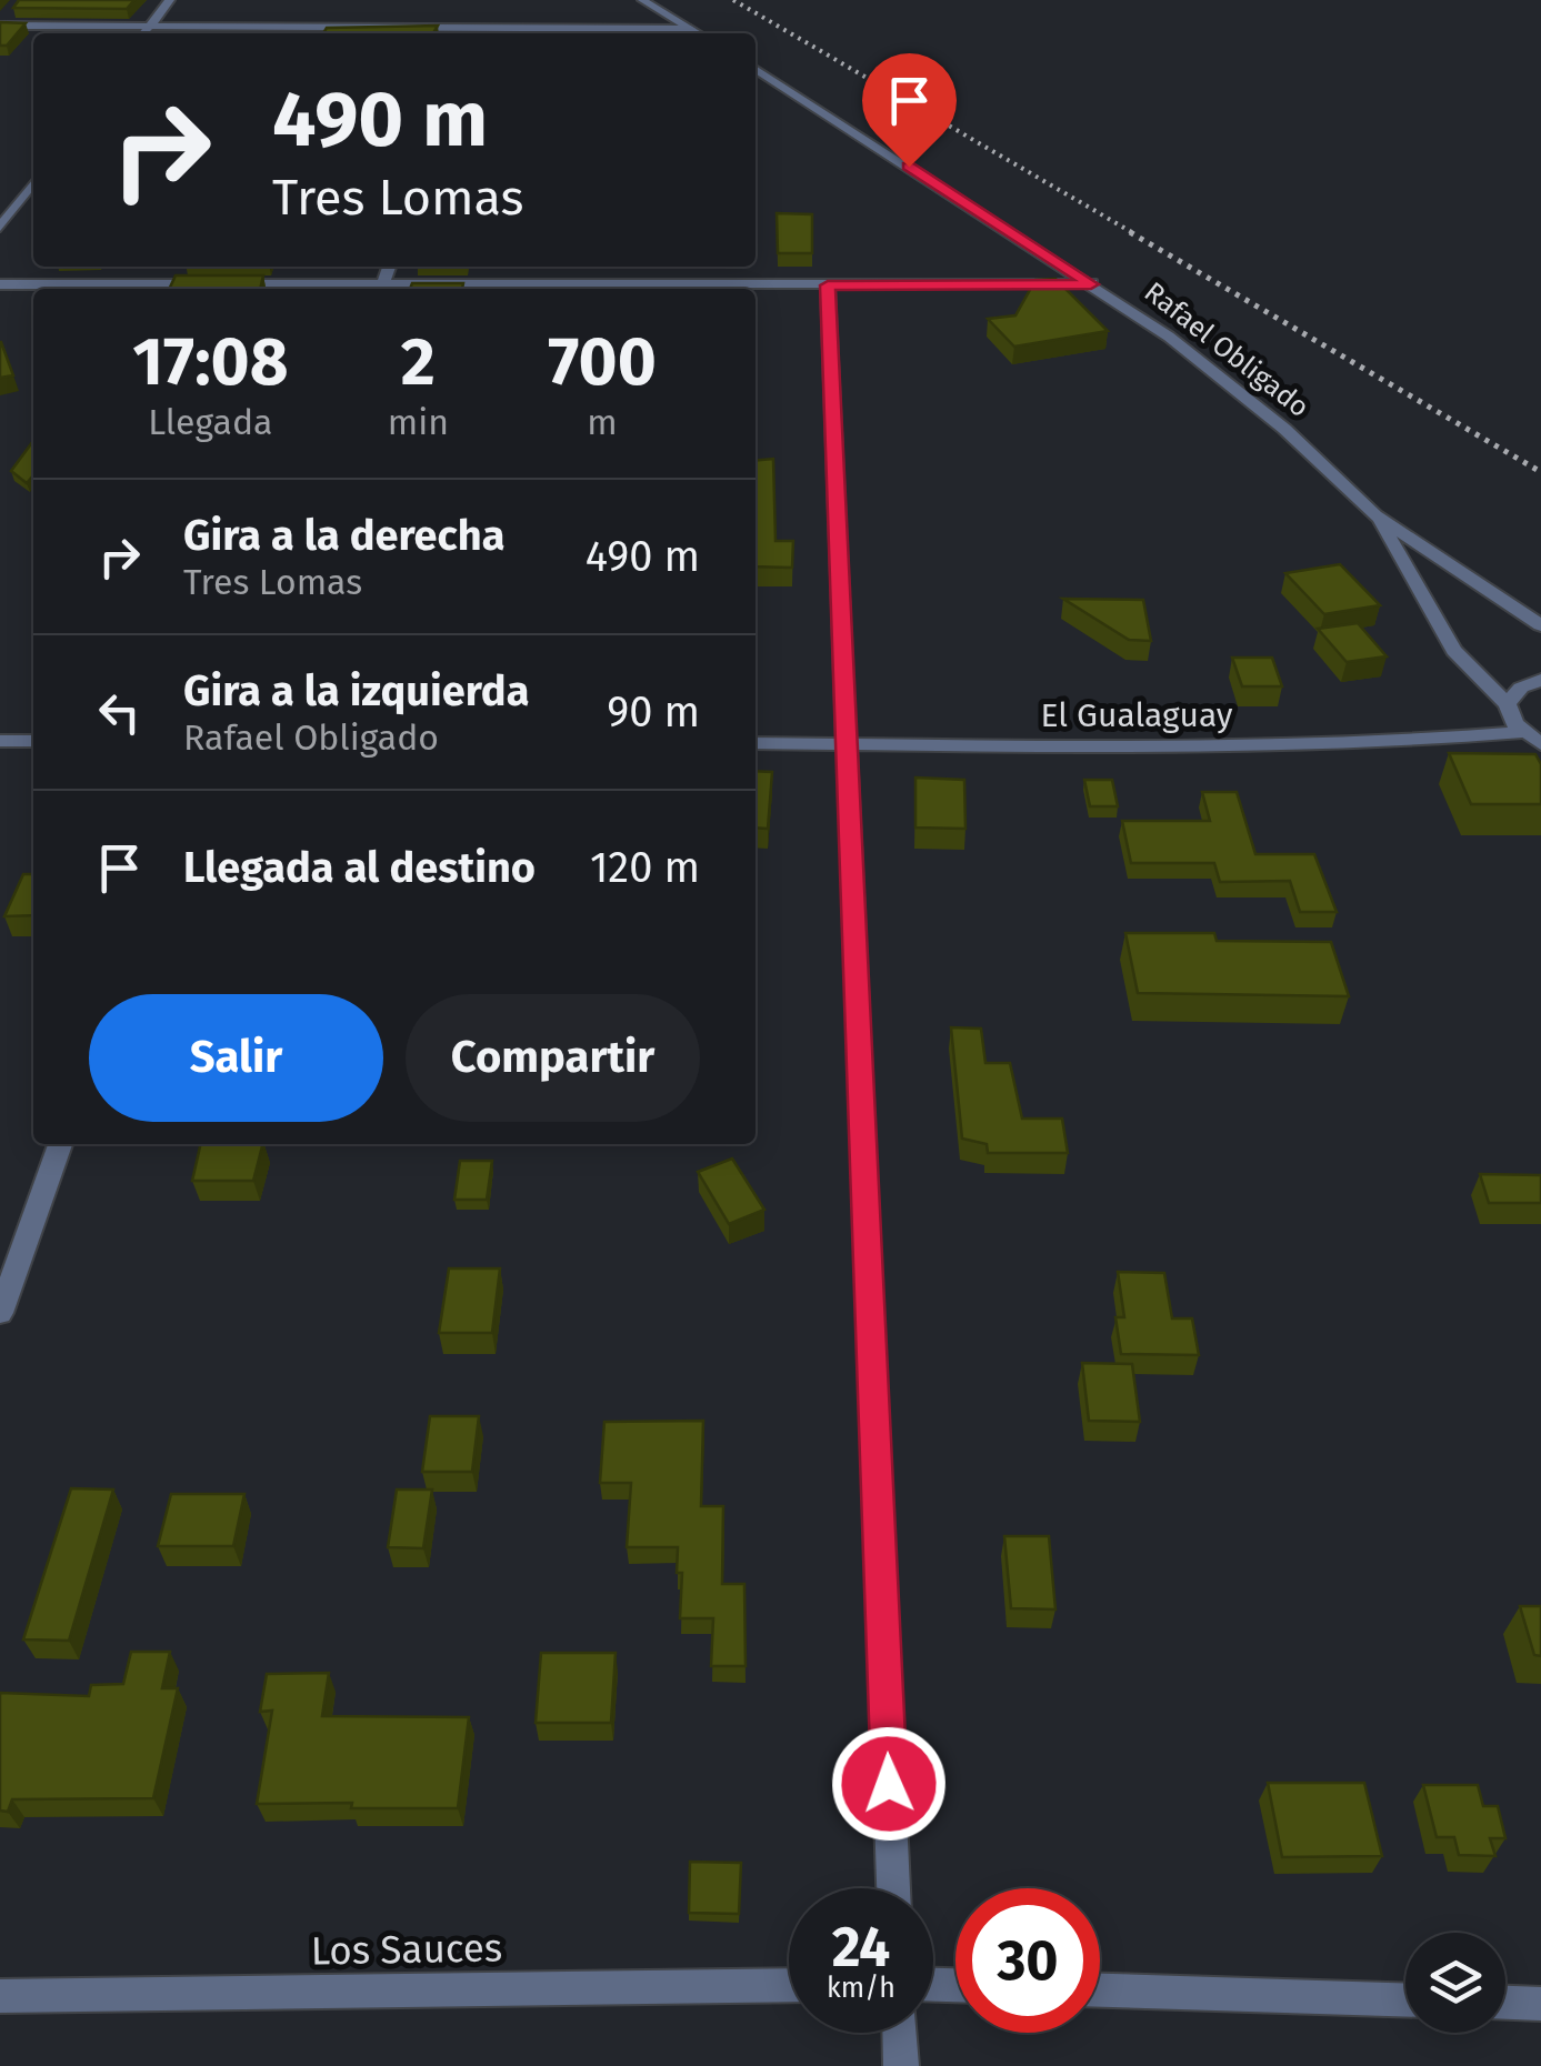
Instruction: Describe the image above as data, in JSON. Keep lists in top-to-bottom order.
{
  "streets": {
    "street": ["Rafael Obligado", "El Gualaguay", "Los Sauces"]
  },
  "crossings": [
    ["Rafael Obligado", "El Gualaguay"]
  ],
  "page": {
    "turn": ["490 m", "Tres Lomas"],
    "eta": [
      "17:08",
      "Llegada",
      "2",
      "min",
      "700",
      "m"
    ],
    "list": [
      {
        "name": "Gira a la derecha",
        "note": "Tres Lomas",
        "value": "490 m"
      },
      {
        "name": "Gira a la izquierda",
        "note": "Rafael Obligado",
        "value": "90 m"
      },
      {
        "name": "Llegada al destino",
        "value": "120 m"
      }
    ],
    "buttons": ["Salir", "Compartir"],
    "speed": "24 km/h",
    "limit": "30"
  }
}
